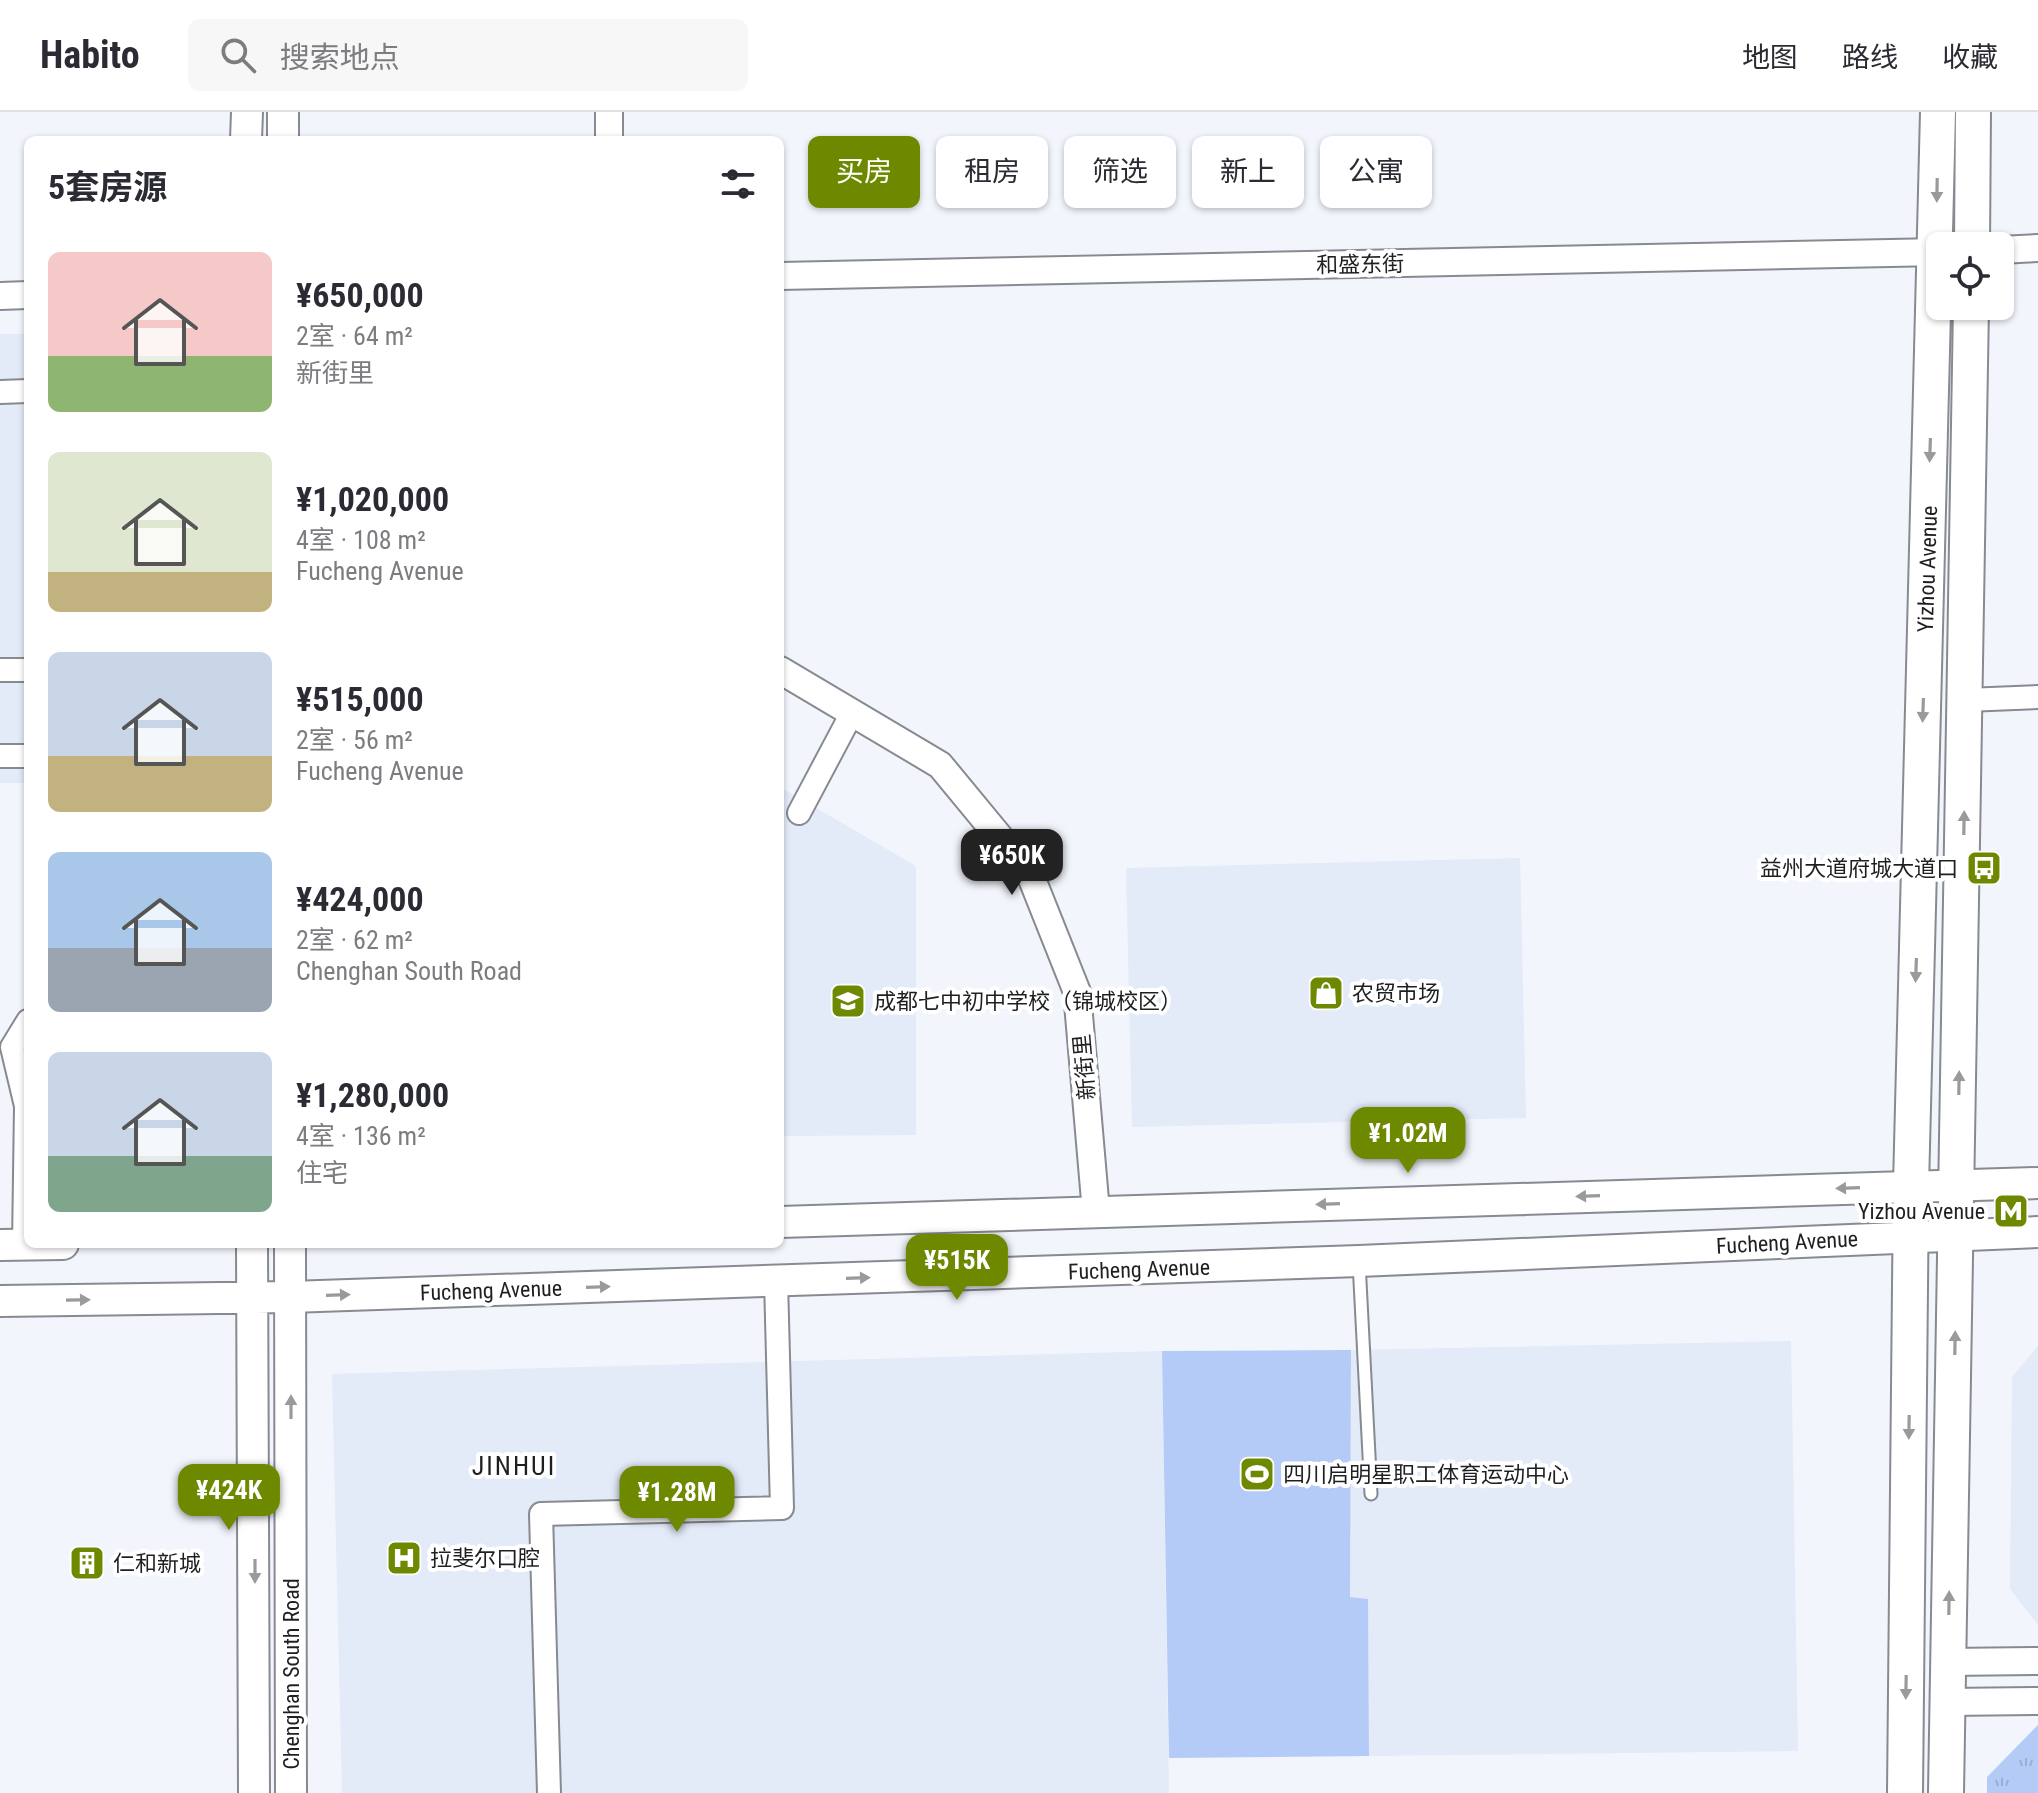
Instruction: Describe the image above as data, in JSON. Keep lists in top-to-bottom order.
{
  "streets": {
    "main road": ["Yizhou Avenue", "Fucheng Avenue", "Chenghan South Road"],
    "street": ["和盛东街", "新街里"]
  },
  "crossings": [
    ["Yizhou Avenue", "Fucheng Avenue"],
    ["Fucheng Avenue", "Chenghan South Road"]
  ],
  "districts": ["JINHUI"],
  "places": {
    "bus stop": ["益州大道府城大道口"],
    "shop": ["农贸市场"],
    "school or university": ["成都七中初中学校（锦城校区）"],
    "metro station": ["Yizhou Avenue"],
    "sports": ["四川启明星职工体育运动中心"],
    "hospital": ["拉斐尔口腔"],
    "building": ["仁和新城"]
  },
  "page": {
    "header": "Habito",
    "search": "搜索地点",
    "nav": ["地图", "路线", "收藏"],
    "chip": [
      "买房",
      "租房",
      "筛选",
      "新上",
      "公寓"
    ],
    "heading": "5套房源",
    "list": [
      {
        "name": "¥650,000",
        "note": "2室 · 64 m² · 新街里"
      },
      {
        "name": "¥1,020,000",
        "note": "4室 · 108 m² · Fucheng Avenue"
      },
      {
        "name": "¥515,000",
        "note": "2室 · 56 m² · Fucheng Avenue"
      },
      {
        "name": "¥424,000",
        "note": "2室 · 62 m² · Chenghan South Road"
      },
      {
        "name": "¥1,280,000",
        "note": "4室 · 136 m² · 住宅"
      }
    ],
    "price": [
      "¥650K",
      "¥1.02M",
      "¥515K",
      "¥424K",
      "¥1.28M"
    ]
  }
}
